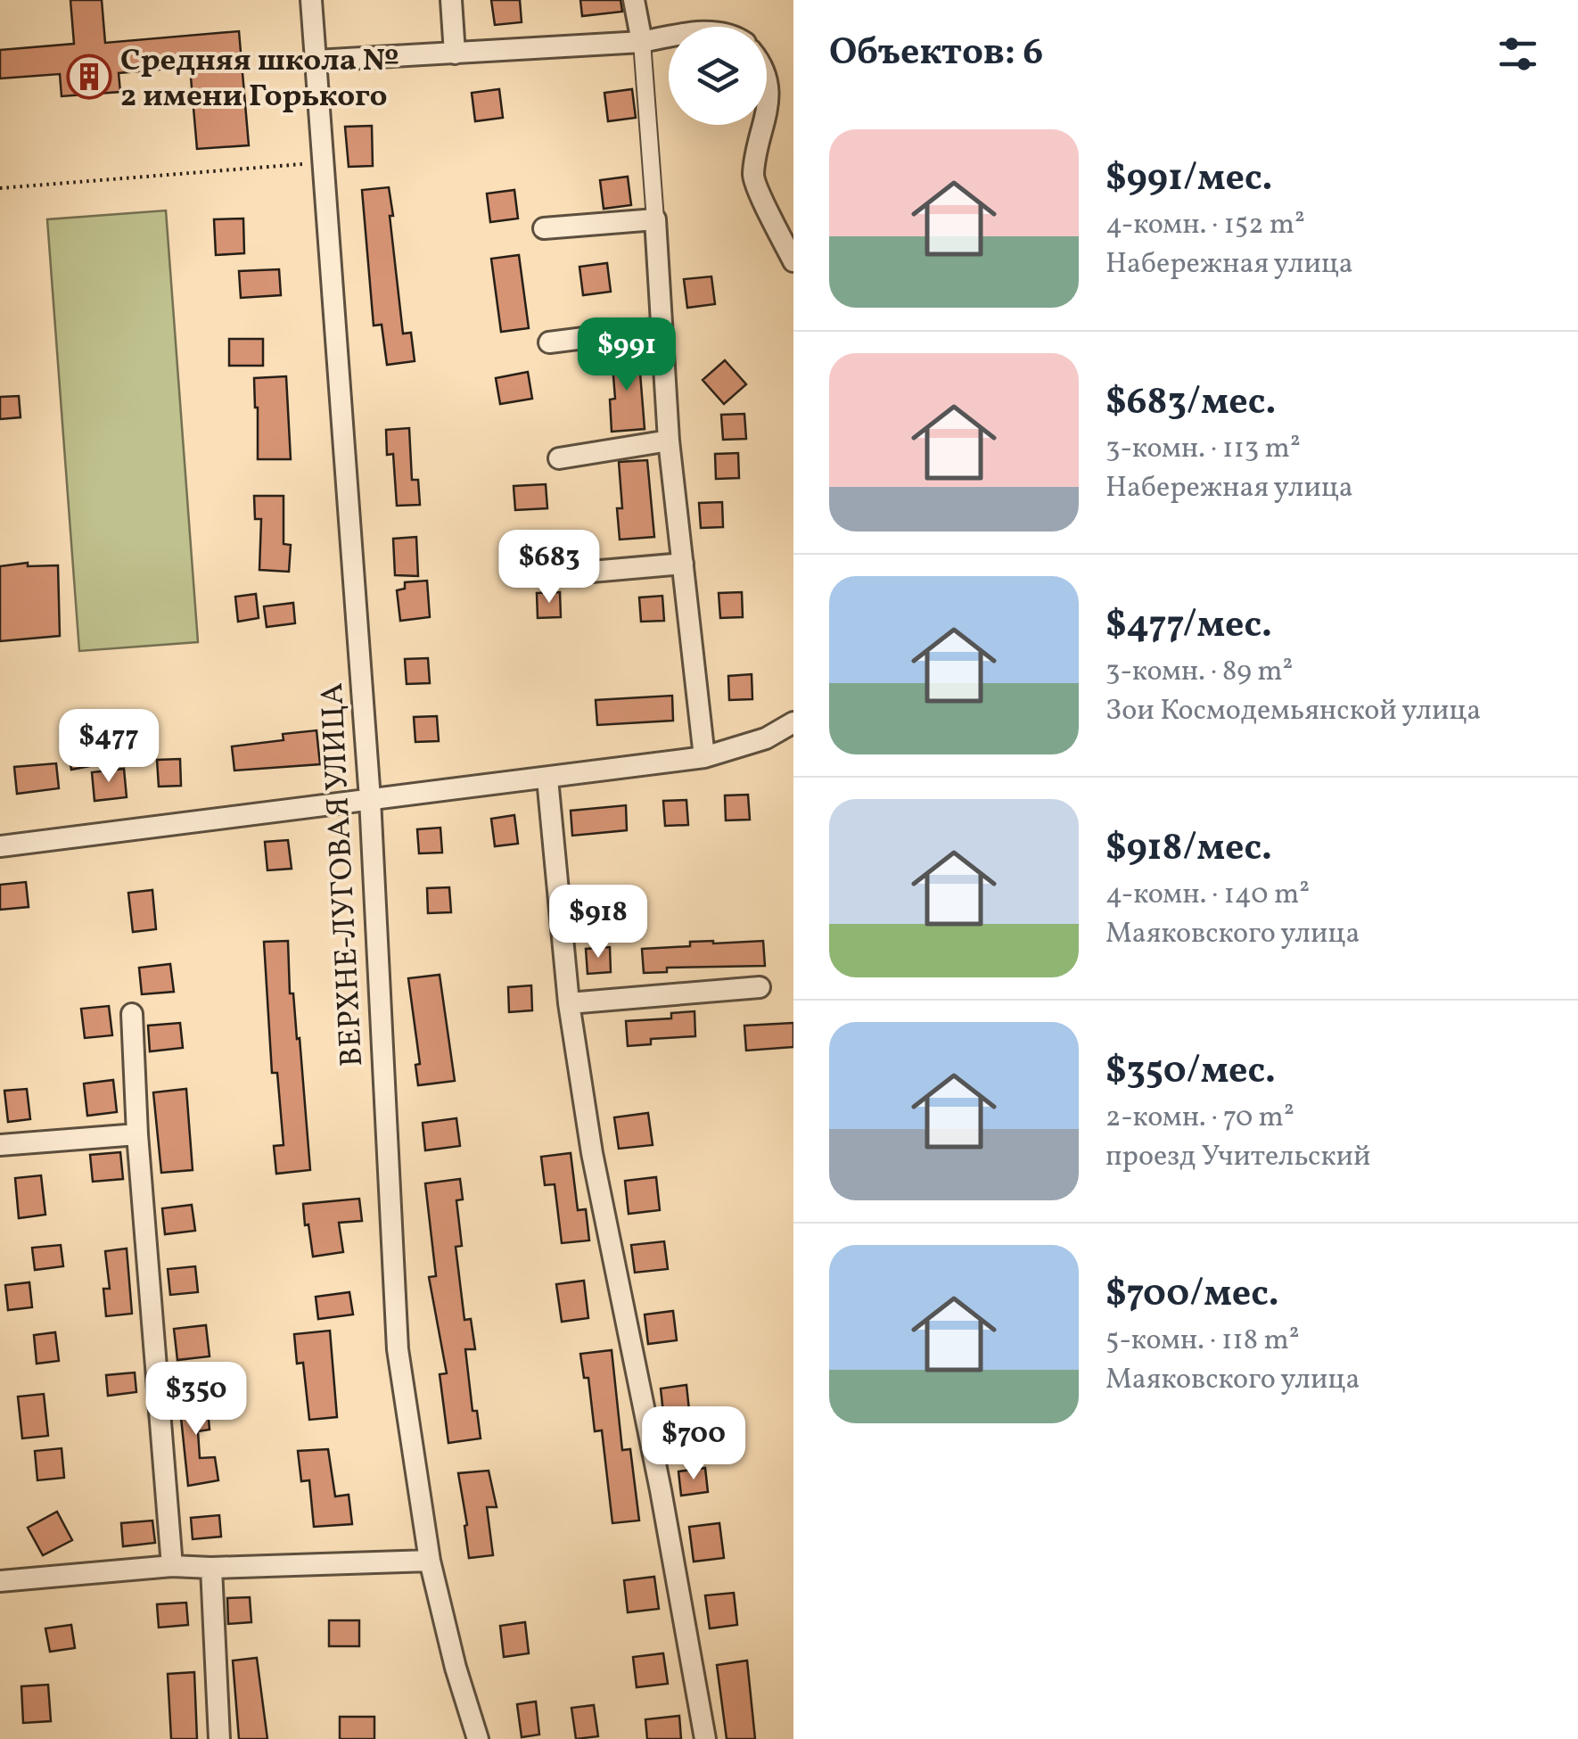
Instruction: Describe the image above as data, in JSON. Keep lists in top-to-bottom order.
{
  "streets": {
    "street": ["ВЕРХНЕ-ЛУГОВАЯ УЛИЦА"]
  },
  "places": {
    "building": ["Средняя школа № 2 имени Горького"]
  },
  "page": {
    "heading": "Объектов: 6",
    "list": [
      {
        "name": "$991/мес.",
        "note": "4-комн. · 152 m² · Набережная улица"
      },
      {
        "name": "$683/мес.",
        "note": "3-комн. · 113 m² · Набережная улица"
      },
      {
        "name": "$477/мес.",
        "note": "3-комн. · 89 m² · Зои Космодемьянской улица"
      },
      {
        "name": "$918/мес.",
        "note": "4-комн. · 140 m² · Маяковского улица"
      },
      {
        "name": "$350/мес.",
        "note": "2-комн. · 70 m² · проезд Учительский"
      },
      {
        "name": "$700/мес.",
        "note": "5-комн. · 118 m² · Маяковского улица"
      }
    ],
    "price": [
      "$991",
      "$683",
      "$477",
      "$918",
      "$350",
      "$700"
    ]
  }
}
